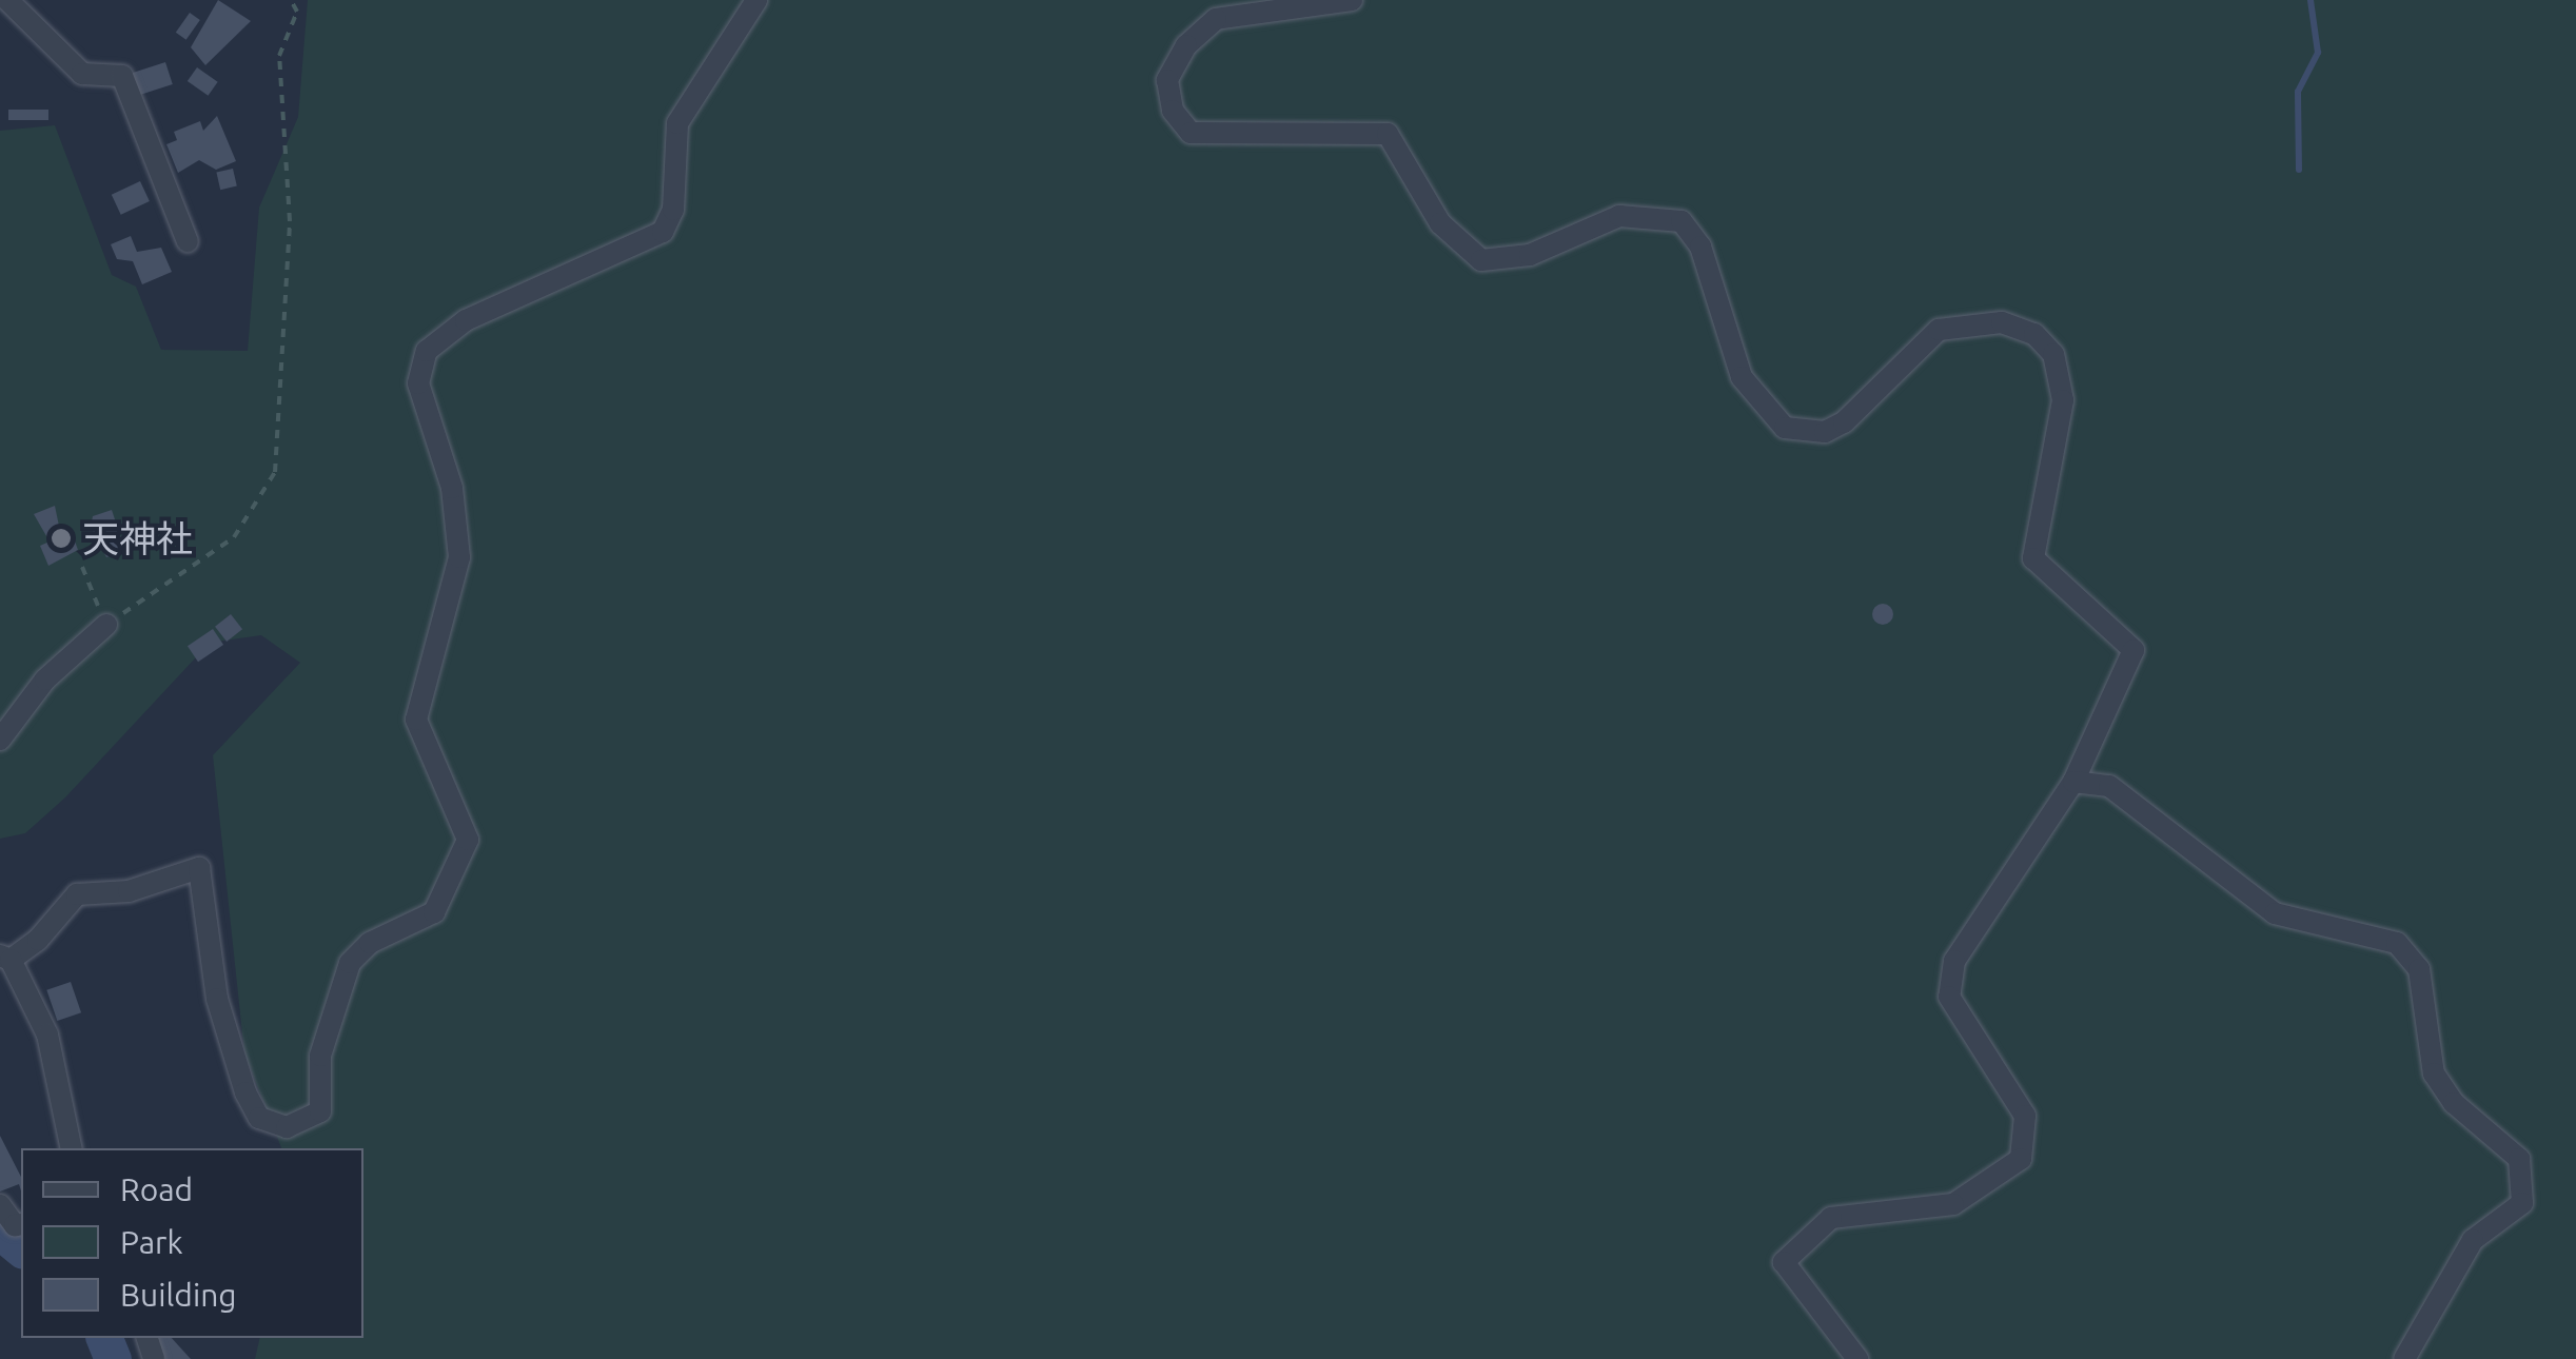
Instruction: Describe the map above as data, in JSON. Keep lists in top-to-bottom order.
{
  "places": ["天神社"],
  "legend": ["Road", "Park", "Building"]
}
